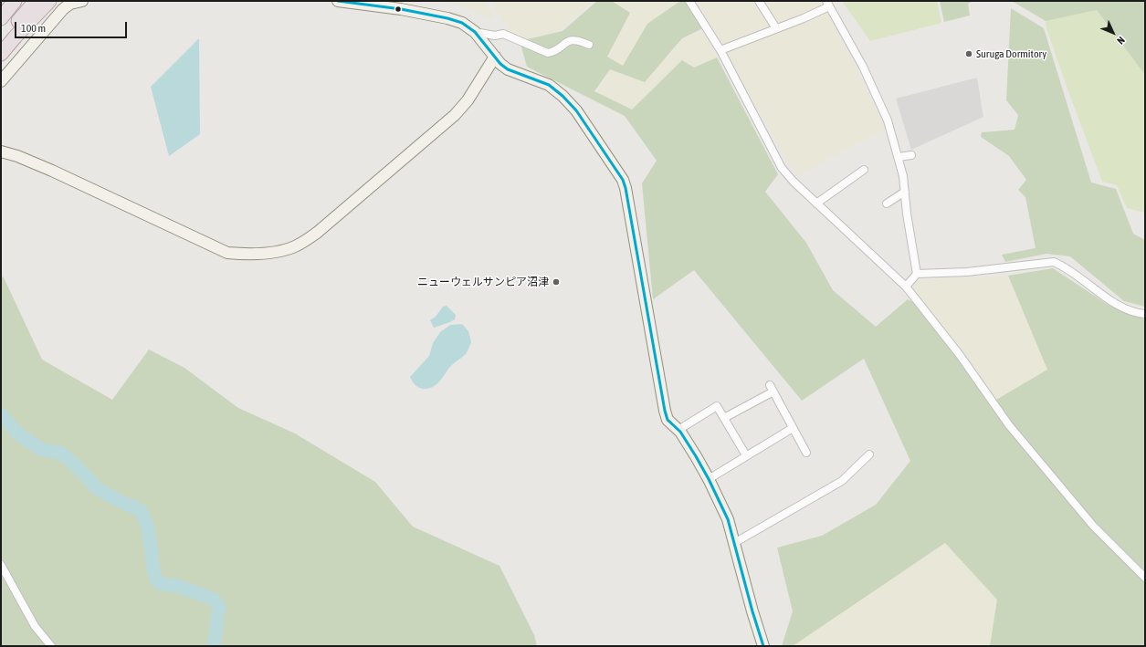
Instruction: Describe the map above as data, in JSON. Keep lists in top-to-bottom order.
{
  "places": ["Suruga Dormitory", "ニューウェルサンピア沼津"],
  "scale_bar": "100 m",
  "north": "bottom right"
}
